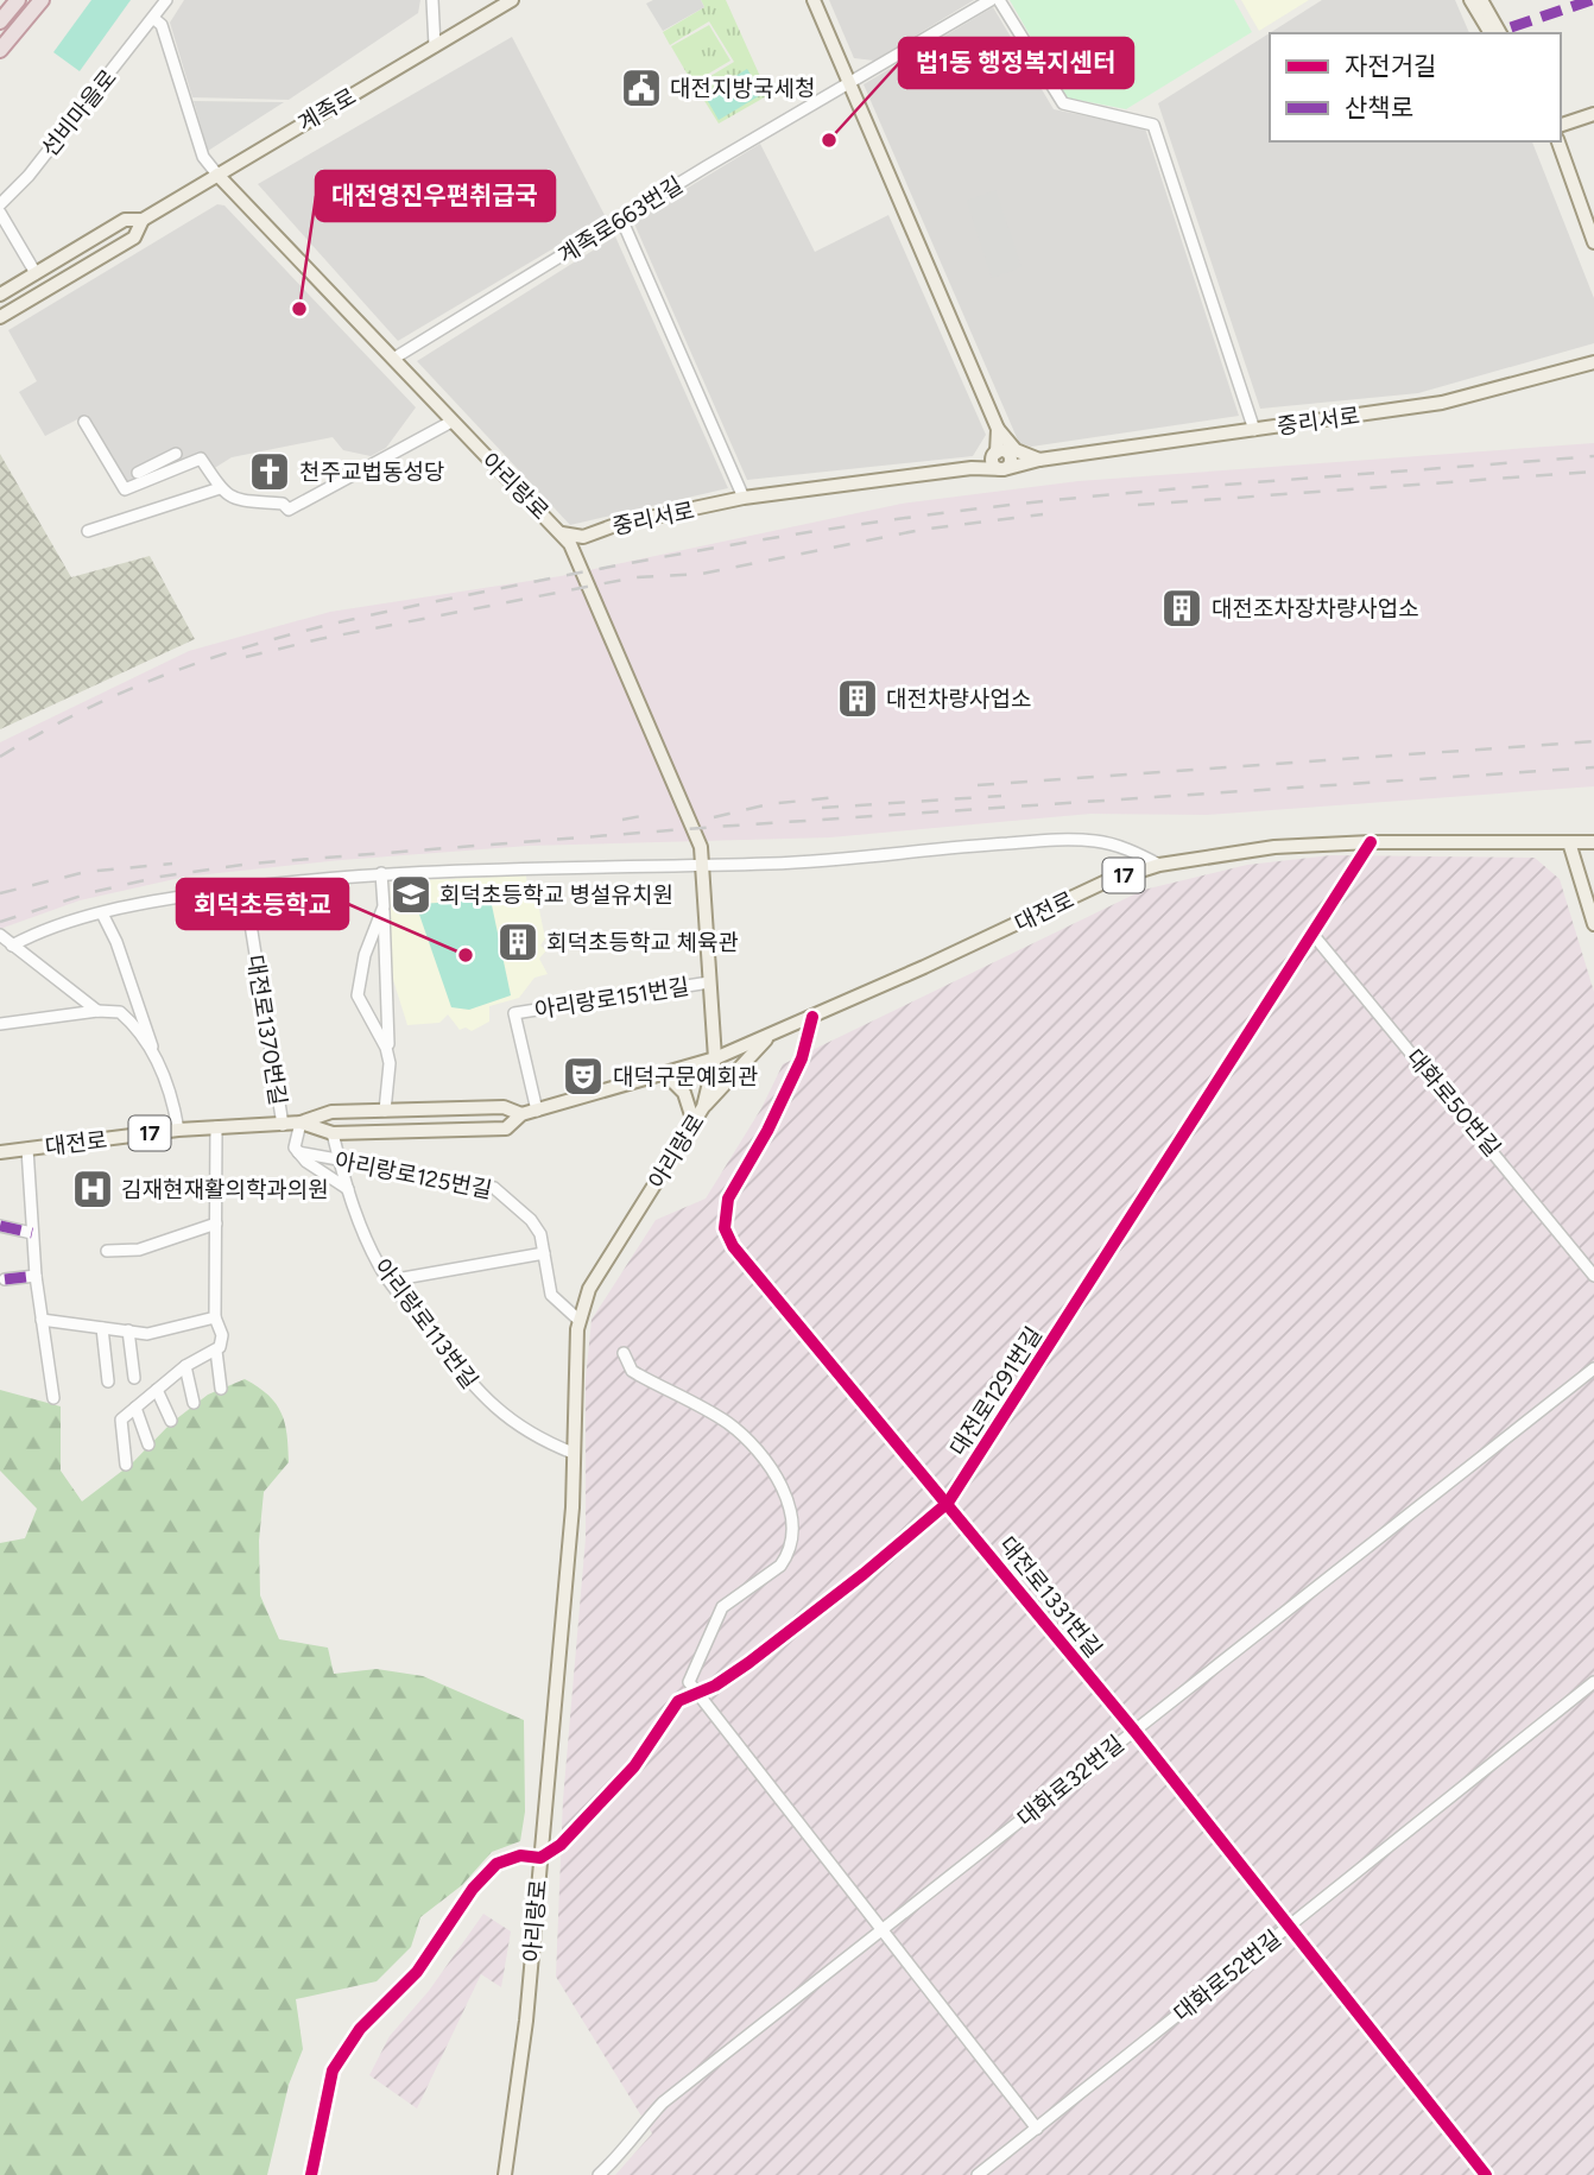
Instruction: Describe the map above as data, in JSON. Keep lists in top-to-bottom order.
{
  "streets": {
    "main road": [
      "계족로",
      "중리서로",
      "아리랑로",
      "17",
      "대전로"
    ],
    "street": [
      "선비마을로",
      "계족로663번길",
      "아리랑로151번길",
      "대전로1370번길",
      "대화로50번길",
      "아리랑로125번길",
      "아리랑로113번길",
      "대전로1291번길",
      "대전로1331번길",
      "대화로32번길",
      "대화로52번길"
    ]
  },
  "crossings": [
    ["계족로", "아리랑로"],
    ["계족로663번길", "아리랑로"],
    ["중리서로", "아리랑로"],
    ["아리랑로", "대전로"],
    ["아리랑로", "아리랑로151번길"],
    ["아리랑로", "아리랑로125번길"],
    ["아리랑로", "아리랑로113번길"],
    ["아리랑로", "대전로1291번길"],
    ["대전로", "아리랑로151번길"],
    ["대전로", "대전로1370번길"],
    ["대전로", "아리랑로113번길"],
    ["대전로", "대전로1291번길"],
    ["대전로", "대전로1331번길"],
    ["대화로50번길", "대전로1291번길"],
    ["아리랑로125번길", "아리랑로113번길"],
    ["대전로1291번길", "대전로1331번길"],
    ["대전로1331번길", "대화로32번길"],
    ["대전로1331번길", "대화로52번길"]
  ],
  "places": {
    "public building": ["대전지방국세청"],
    "other": ["법1동 행정복지센터", "대전영진우편취급국", "회덕초등학교"],
    "church": ["천주교법동성당"],
    "building": ["대전조차장차량사업소", "대전차량사업소", "회덕초등학교 체육관"],
    "school or university": ["회덕초등학교 병설유치원"],
    "theatre": ["대덕구문예회관"],
    "hospital": ["김재현재활의학과의원"]
  },
  "legend": ["자전거길", "산책로"]
}
